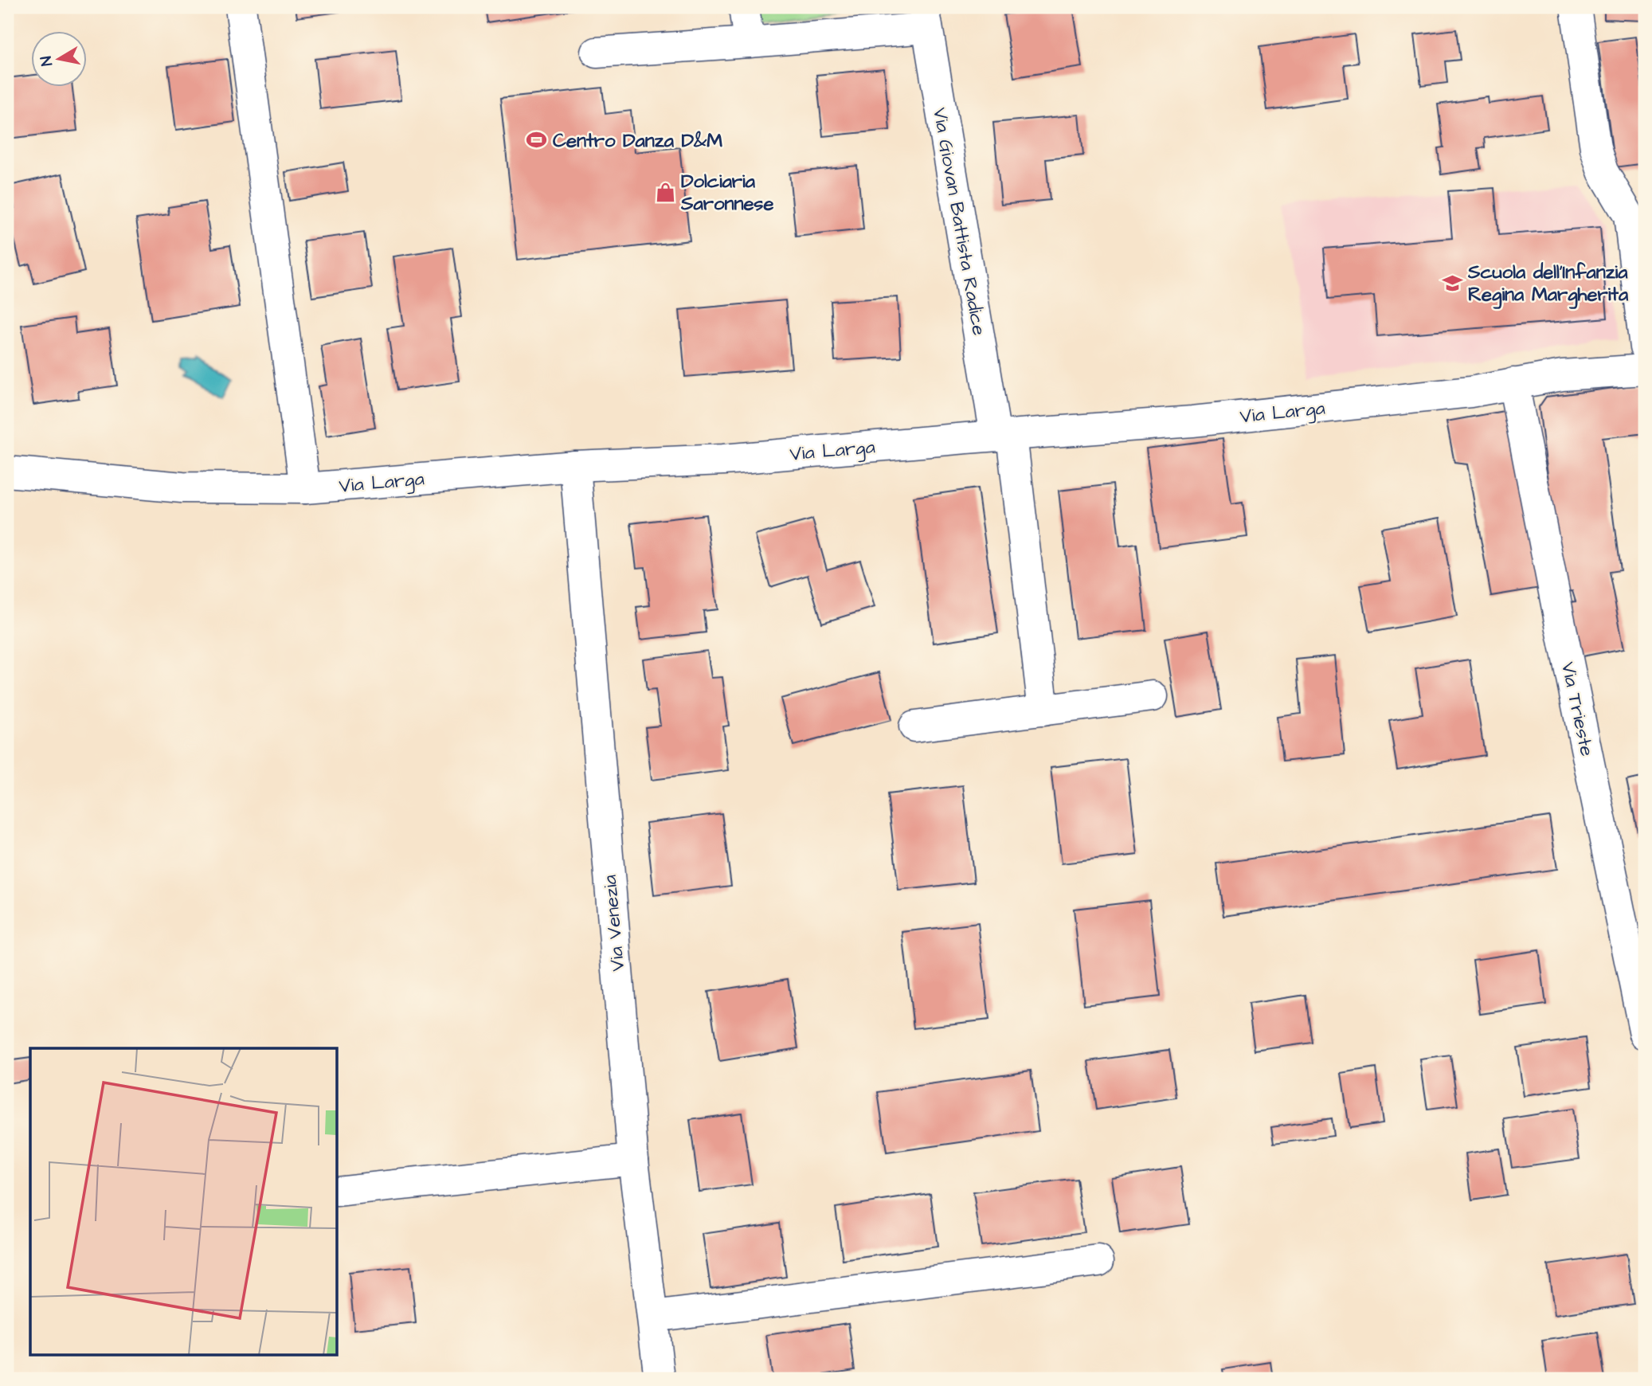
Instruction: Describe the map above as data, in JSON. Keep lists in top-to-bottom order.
{
  "streets": {
    "street": [
      "Via Giovan Battista Radice",
      "Via Larga",
      "Via Trieste",
      "Via Venezia"
    ]
  },
  "crossings": [
    ["Via Giovan Battista Radice", "Via Larga"],
    ["Via Larga", "Via Trieste"],
    ["Via Larga", "Via Venezia"]
  ],
  "places": {
    "sports": ["Centro Danza D&M"],
    "shop": ["Dolciaria Saronnese"],
    "school or university": ["Scuola dell'Infanzia Regina Margherita"]
  },
  "north": "left"
}
